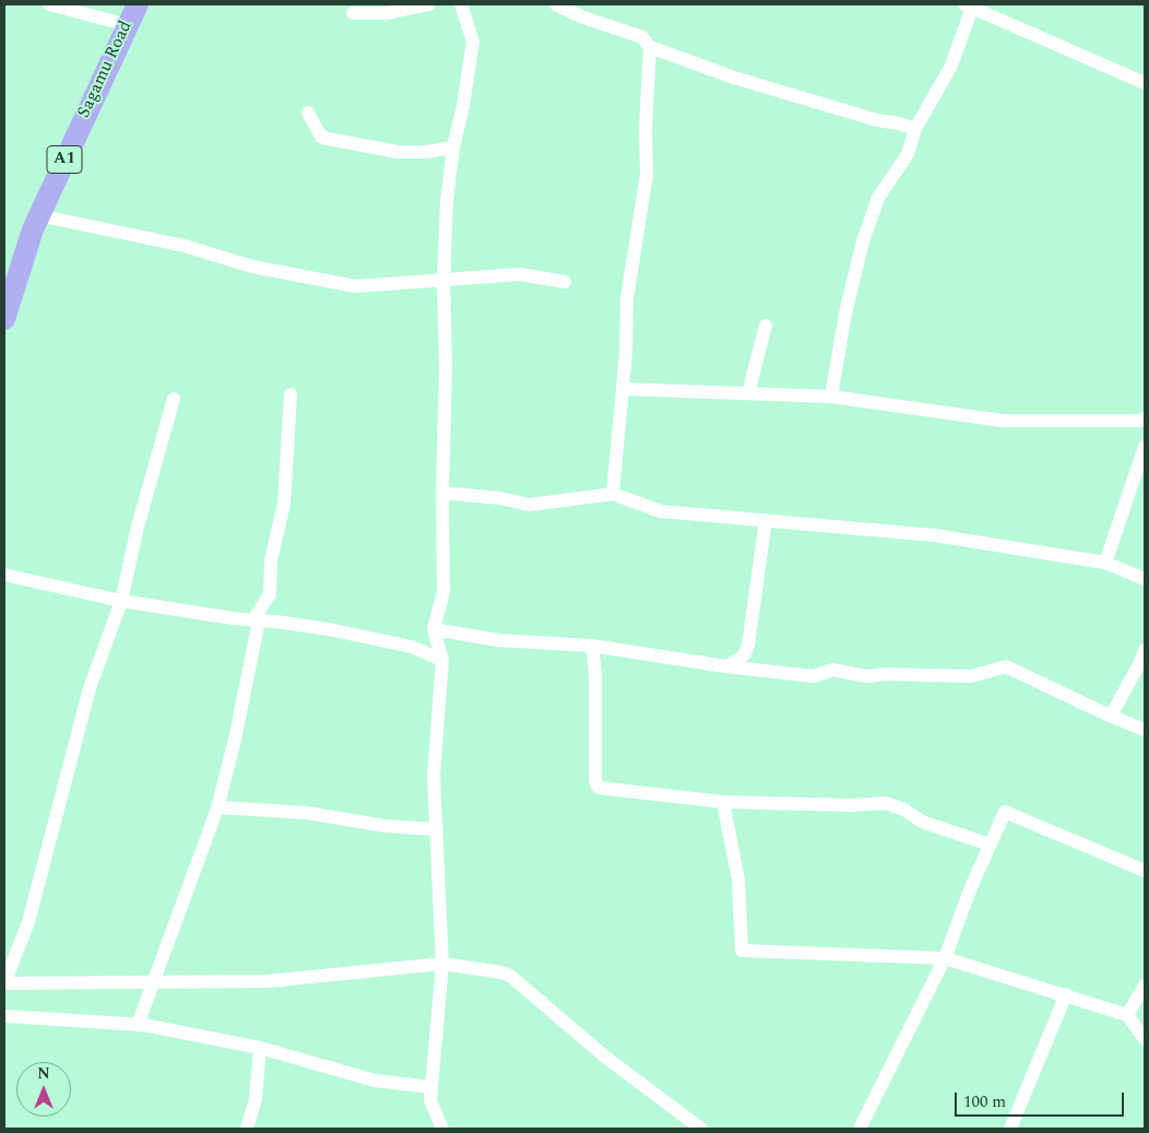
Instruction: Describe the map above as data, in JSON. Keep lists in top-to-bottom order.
{
  "streets": {
    "highway": ["Sagamu Road", "A1"]
  },
  "scale_bar": "100 m",
  "north": "top"
}
